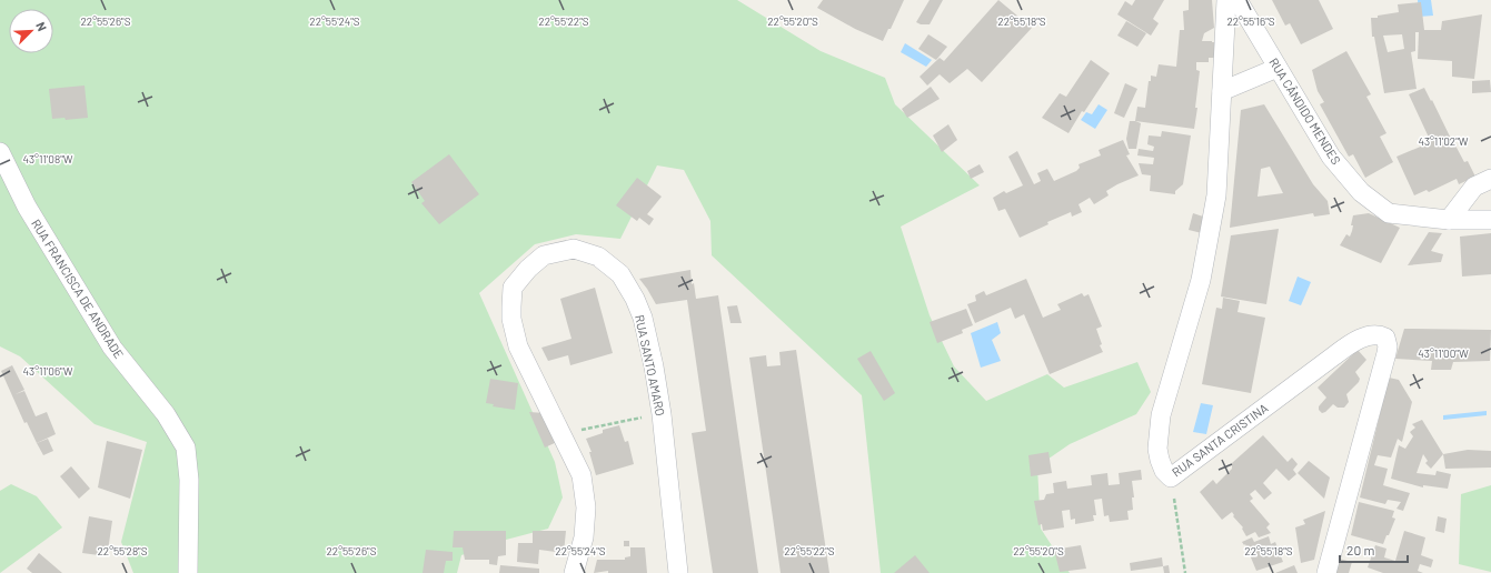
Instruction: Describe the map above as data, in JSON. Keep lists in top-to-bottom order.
{
  "streets": {
    "street": [
      "RUA CÂNDIDO MENDES",
      "RUA FRANCISCA DE ANDRADE",
      "RUA SANTO AMARO",
      "RUA SANTA CRISTINA"
    ]
  },
  "scale_bar": "20 m",
  "north": "top right",
  "coordinates": [
    "22°55'26\"S",
    "22°55'24\"S",
    "22°55'22\"S",
    "22°55'20\"S",
    "22°55'18\"S",
    "22°55'16\"S",
    "43°11'02\"W",
    "43°11'08\"W",
    "43°11'00\"W",
    "43°11'06\"W",
    "22°55'28\"S"
  ]
}
